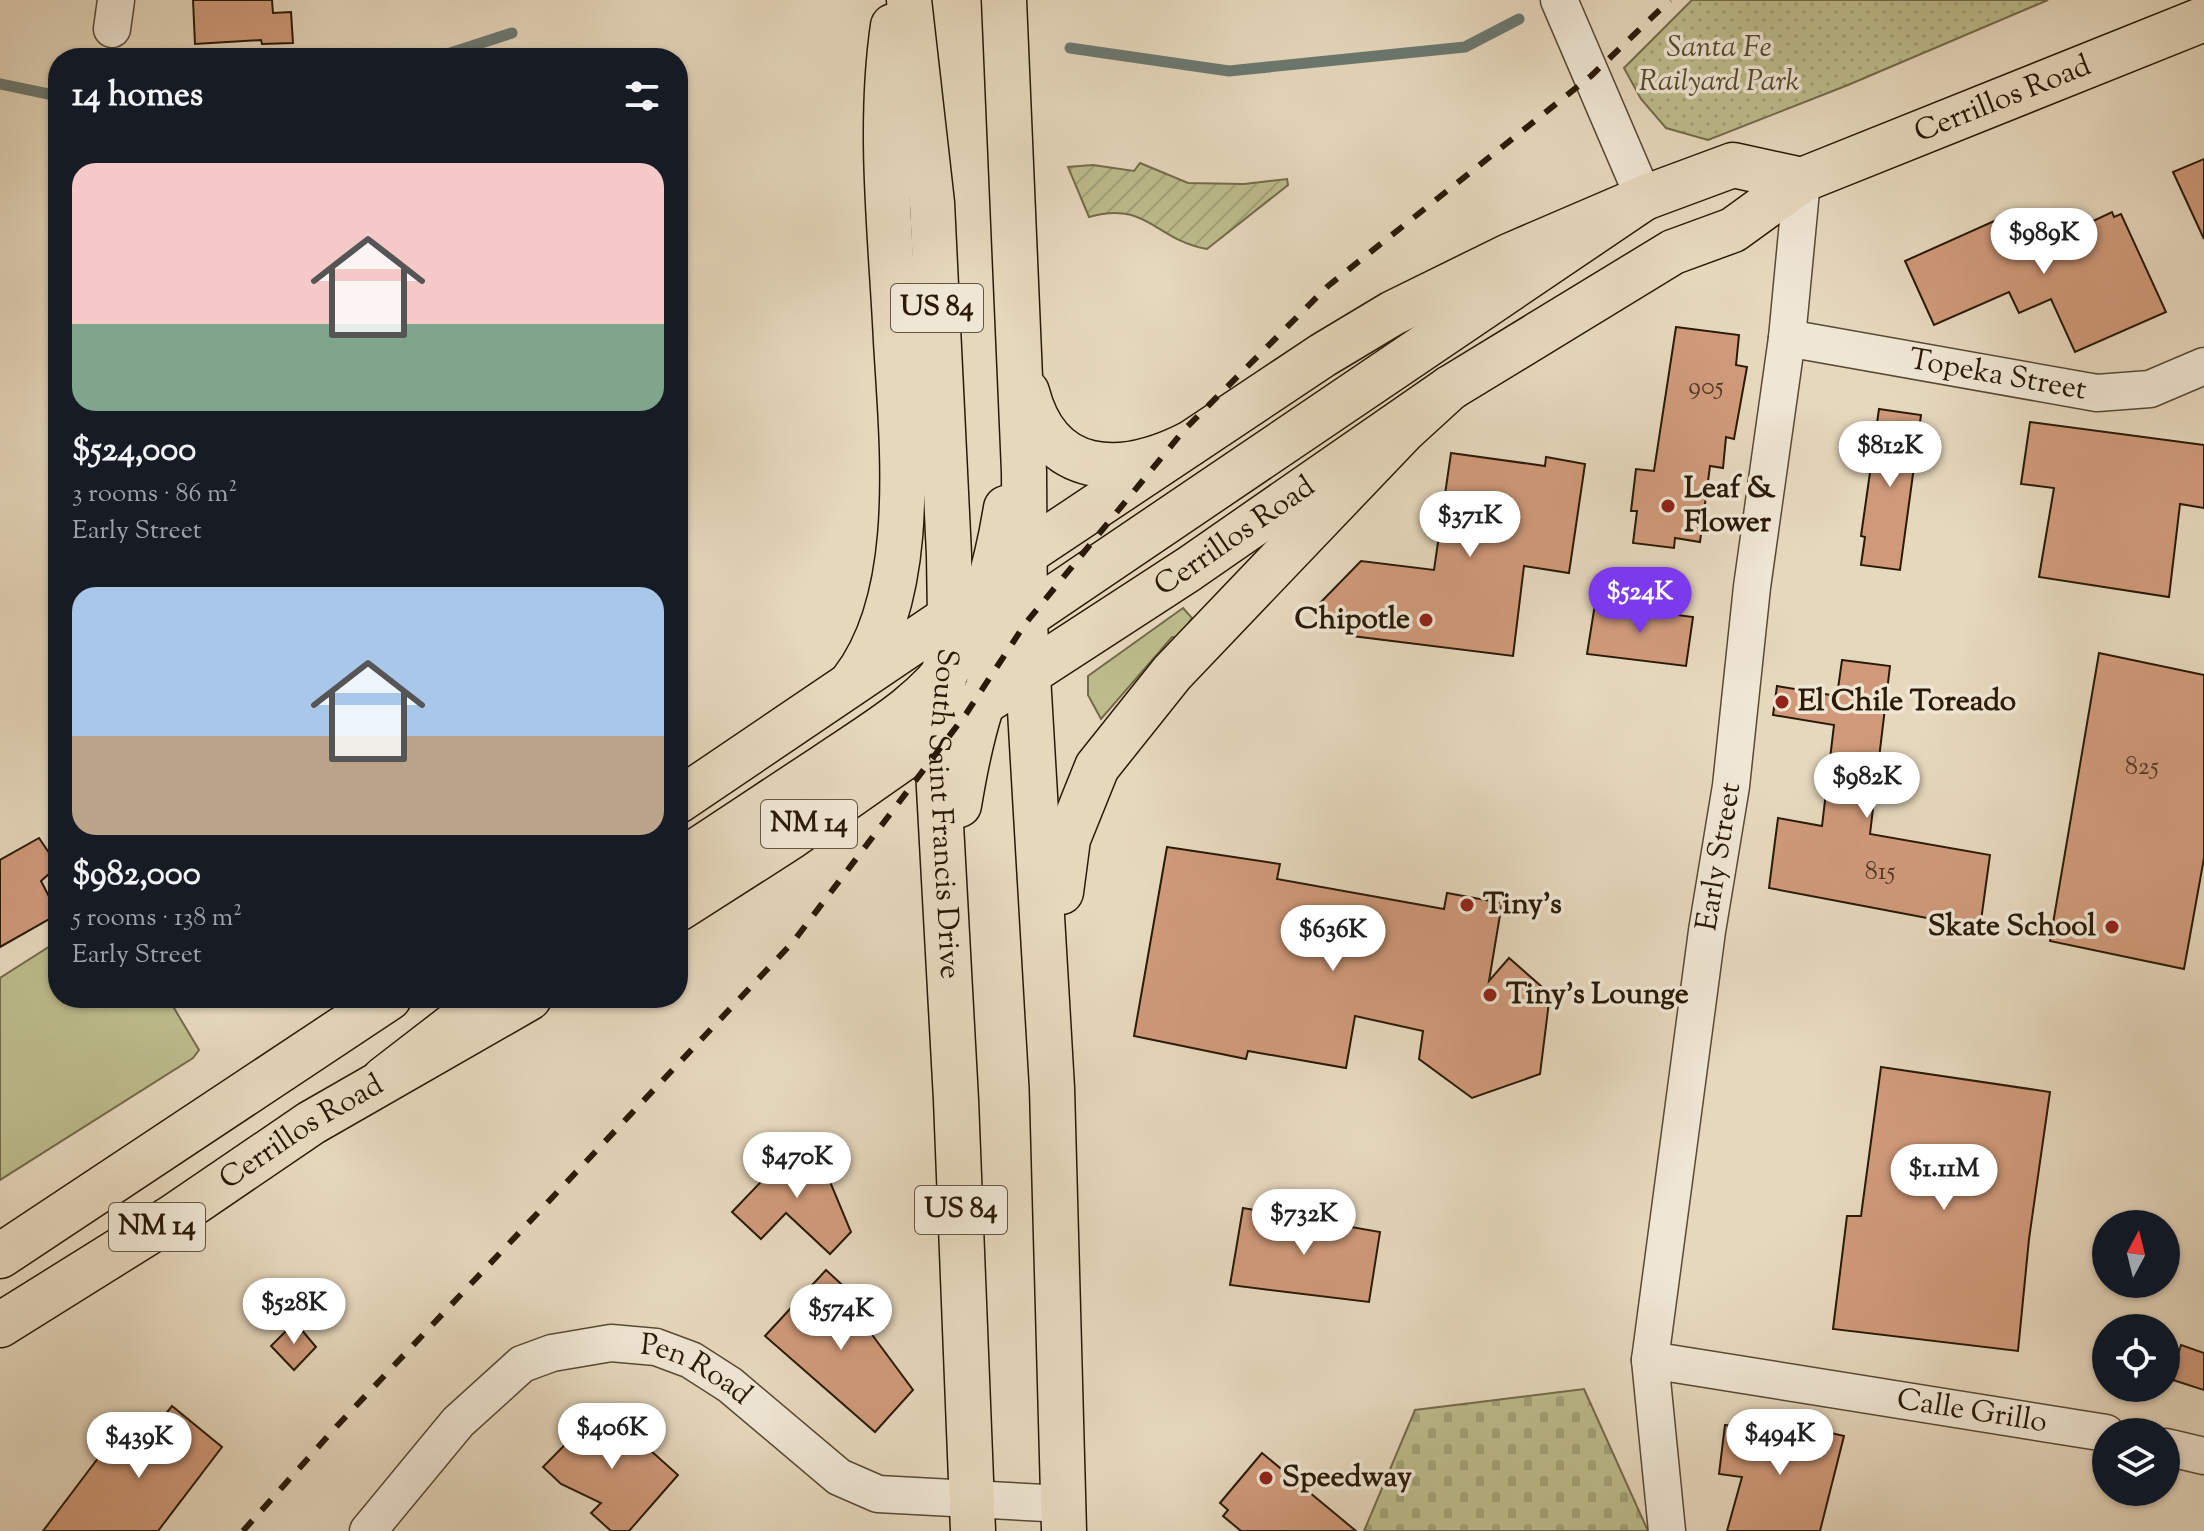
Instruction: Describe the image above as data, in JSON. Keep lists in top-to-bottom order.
{
  "streets": {
    "main road": [
      "Cerrillos Road",
      "US 84",
      "South Saint Francis Drive",
      "NM 14"
    ],
    "street": [
      "Topeka Street",
      "Early Street",
      "Pen Road",
      "Calle Grillo"
    ]
  },
  "crossings": [
    ["Cerrillos Road", "US 84"],
    ["Cerrillos Road", "South Saint Francis Drive"],
    ["Cerrillos Road", "Early Street"],
    ["US 84", "Pen Road"],
    ["Topeka Street", "Early Street"],
    ["South Saint Francis Drive", "Pen Road"],
    ["Early Street", "Calle Grillo"]
  ],
  "parks": ["Santa Fe Railyard Park"],
  "places": [
    "Leaf & Flower",
    "Chipotle",
    "El Chile Toreado",
    "Tiny's",
    "Skate School",
    "Tiny's Lounge",
    "Speedway"
  ],
  "house_numbers": ["905", "825", "815"],
  "north": "top",
  "page": {
    "heading": "14 homes",
    "list": [
      {
        "name": "$524,000",
        "note": "3 rooms · 86 m² · Early Street"
      },
      {
        "name": "$982,000",
        "note": "5 rooms · 138 m² · Early Street"
      }
    ],
    "price": [
      "$989K",
      "$812K",
      "$371K",
      "$524K",
      "$982K",
      "$636K",
      "$470K",
      "$1.11M",
      "$732K",
      "$528K",
      "$574K",
      "$406K",
      "$494K",
      "$439K"
    ]
  }
}
